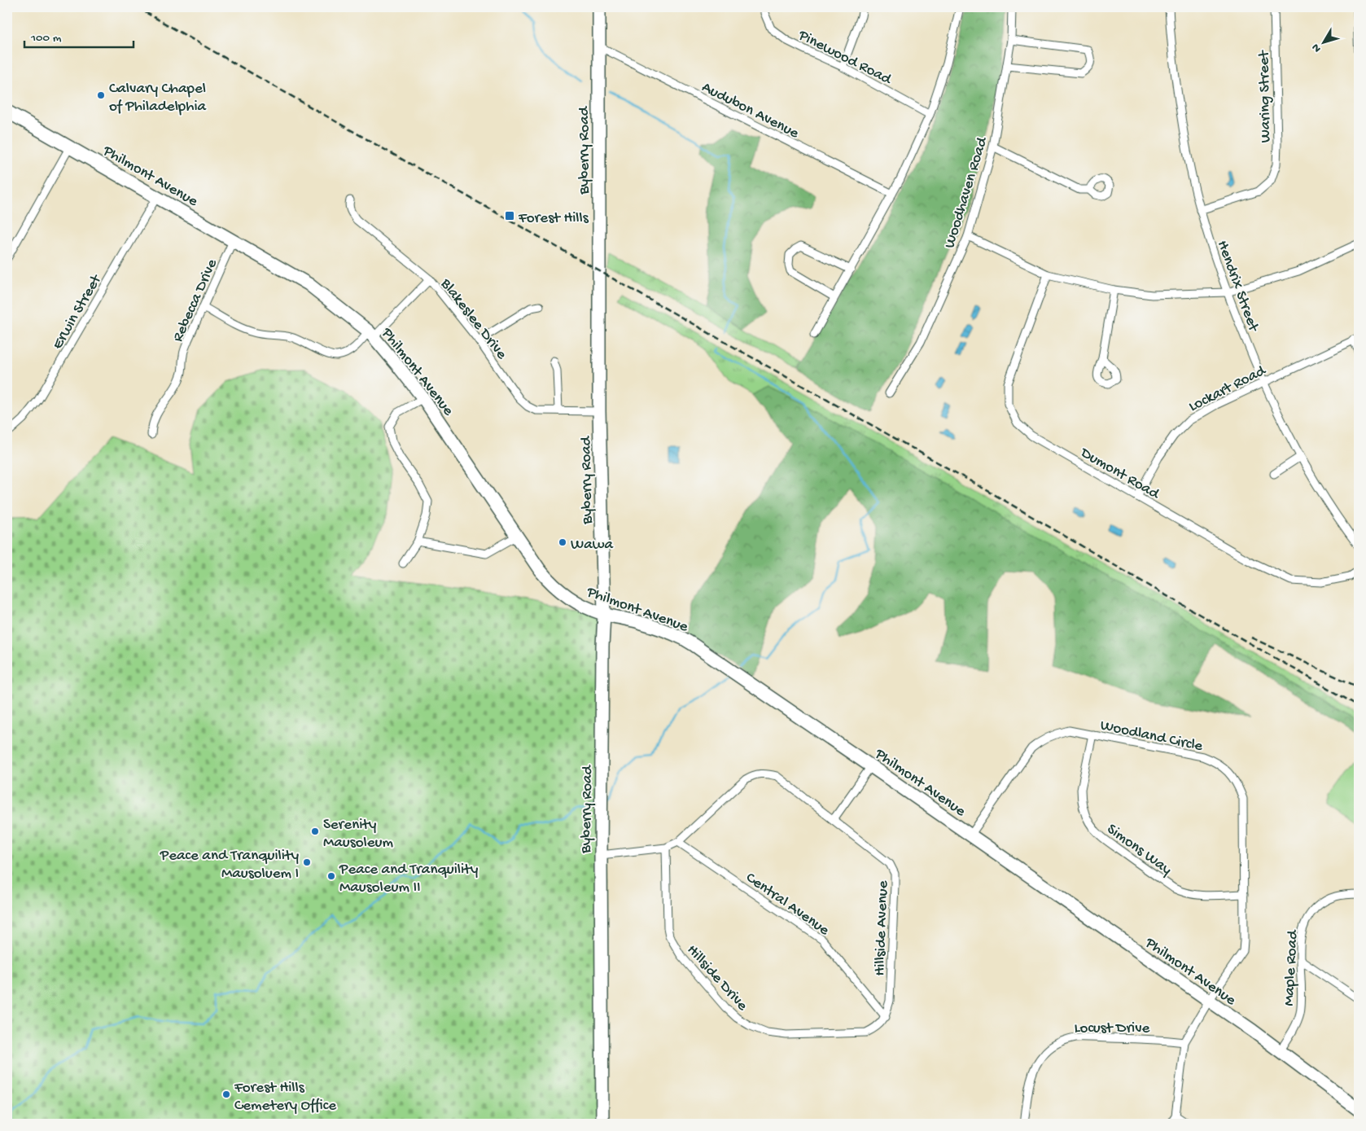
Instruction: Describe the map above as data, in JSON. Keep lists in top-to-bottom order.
{
  "streets": {
    "main road": ["Byberry Road", "Philmont Avenue"],
    "street": [
      "Pinewood Road",
      "Waring Street",
      "Audubon Avenue",
      "Woodhaven Road",
      "Hendrix Street",
      "Rebecca Drive",
      "Erwin Street",
      "Blakeslee Drive",
      "Lockart Road",
      "Dumont Road",
      "Woodland Circle",
      "Simons Way",
      "Central Avenue",
      "Hillside Avenue",
      "Maple Road",
      "Hillside Drive",
      "Locust Drive"
    ]
  },
  "crossings": [
    ["Waring Street", "Hendrix Street"],
    ["Audubon Avenue", "Byberry Road"],
    ["Byberry Road", "Philmont Avenue"],
    ["Byberry Road", "Blakeslee Drive"],
    ["Byberry Road", "Hillside Avenue"],
    ["Philmont Avenue", "Rebecca Drive"],
    ["Philmont Avenue", "Erwin Street"],
    ["Philmont Avenue", "Woodland Circle"],
    ["Philmont Avenue", "Maple Road"],
    ["Hendrix Street", "Lockart Road"],
    ["Lockart Road", "Dumont Road"],
    ["Woodland Circle", "Simons Way"],
    ["Woodland Circle", "Locust Drive"],
    ["Central Avenue", "Hillside Avenue"],
    ["Central Avenue", "Hillside Drive"],
    ["Hillside Avenue", "Hillside Drive"]
  ],
  "places": {
    "other": [
      "Calvary Chapel of Philadelphia",
      "Wawa",
      "Serenity Mausoleum",
      "Peace and Tranquility Mausoluem I",
      "Peace and Tranquility Mausoleum II",
      "Forest Hills Cemetery Office"
    ],
    "transit": ["Forest Hills"]
  },
  "scale_bar": "100 m",
  "north": "bottom left"
}
